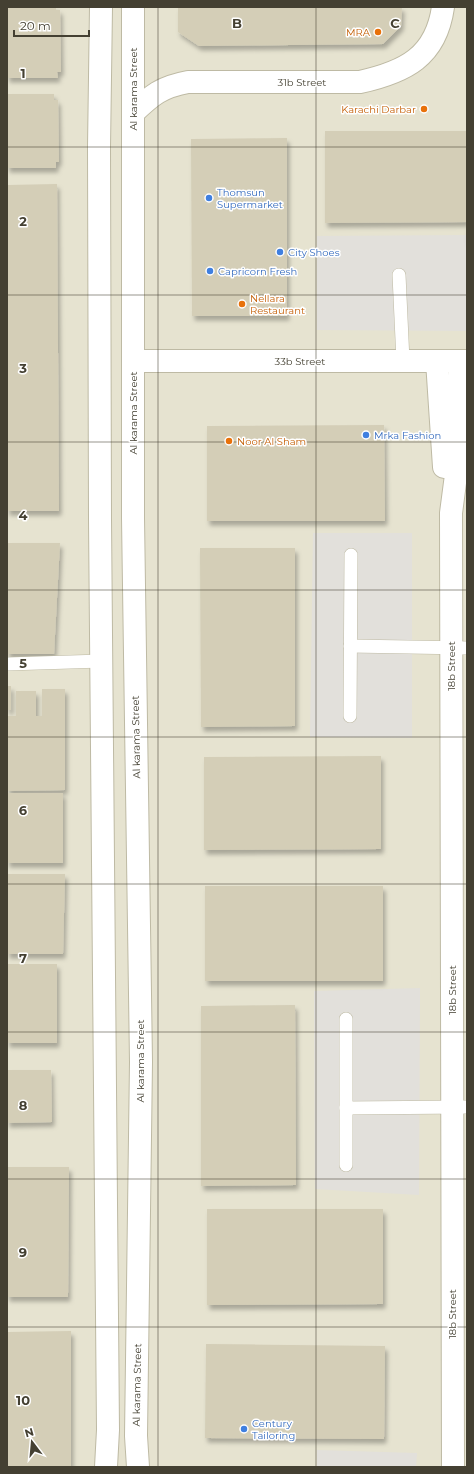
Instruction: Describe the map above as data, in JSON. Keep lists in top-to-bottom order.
{
  "streets": {
    "street": [
      "31b Street",
      "Al karama Street",
      "33b Street",
      "18b Street"
    ]
  },
  "crossings": [
    ["31b Street", "Al karama Street"],
    ["Al karama Street", "33b Street"],
    ["33b Street", "18b Street"]
  ],
  "places": [
    "MRA",
    "Karachi Darbar",
    "Thomsun Supermarket",
    "City Shoes",
    "Capricorn Fresh",
    "Nellara Restaurant",
    "Mrka Fashion",
    "Noor Al Sham",
    "Century Tailoring"
  ],
  "scale_bar": "20 m",
  "north": "top",
  "grid": {
    "columns": ["B", "C"],
    "rows": [
      "1",
      "2",
      "3",
      "4",
      "5",
      "6",
      "7",
      "8",
      "9",
      "10"
    ]
  }
}
